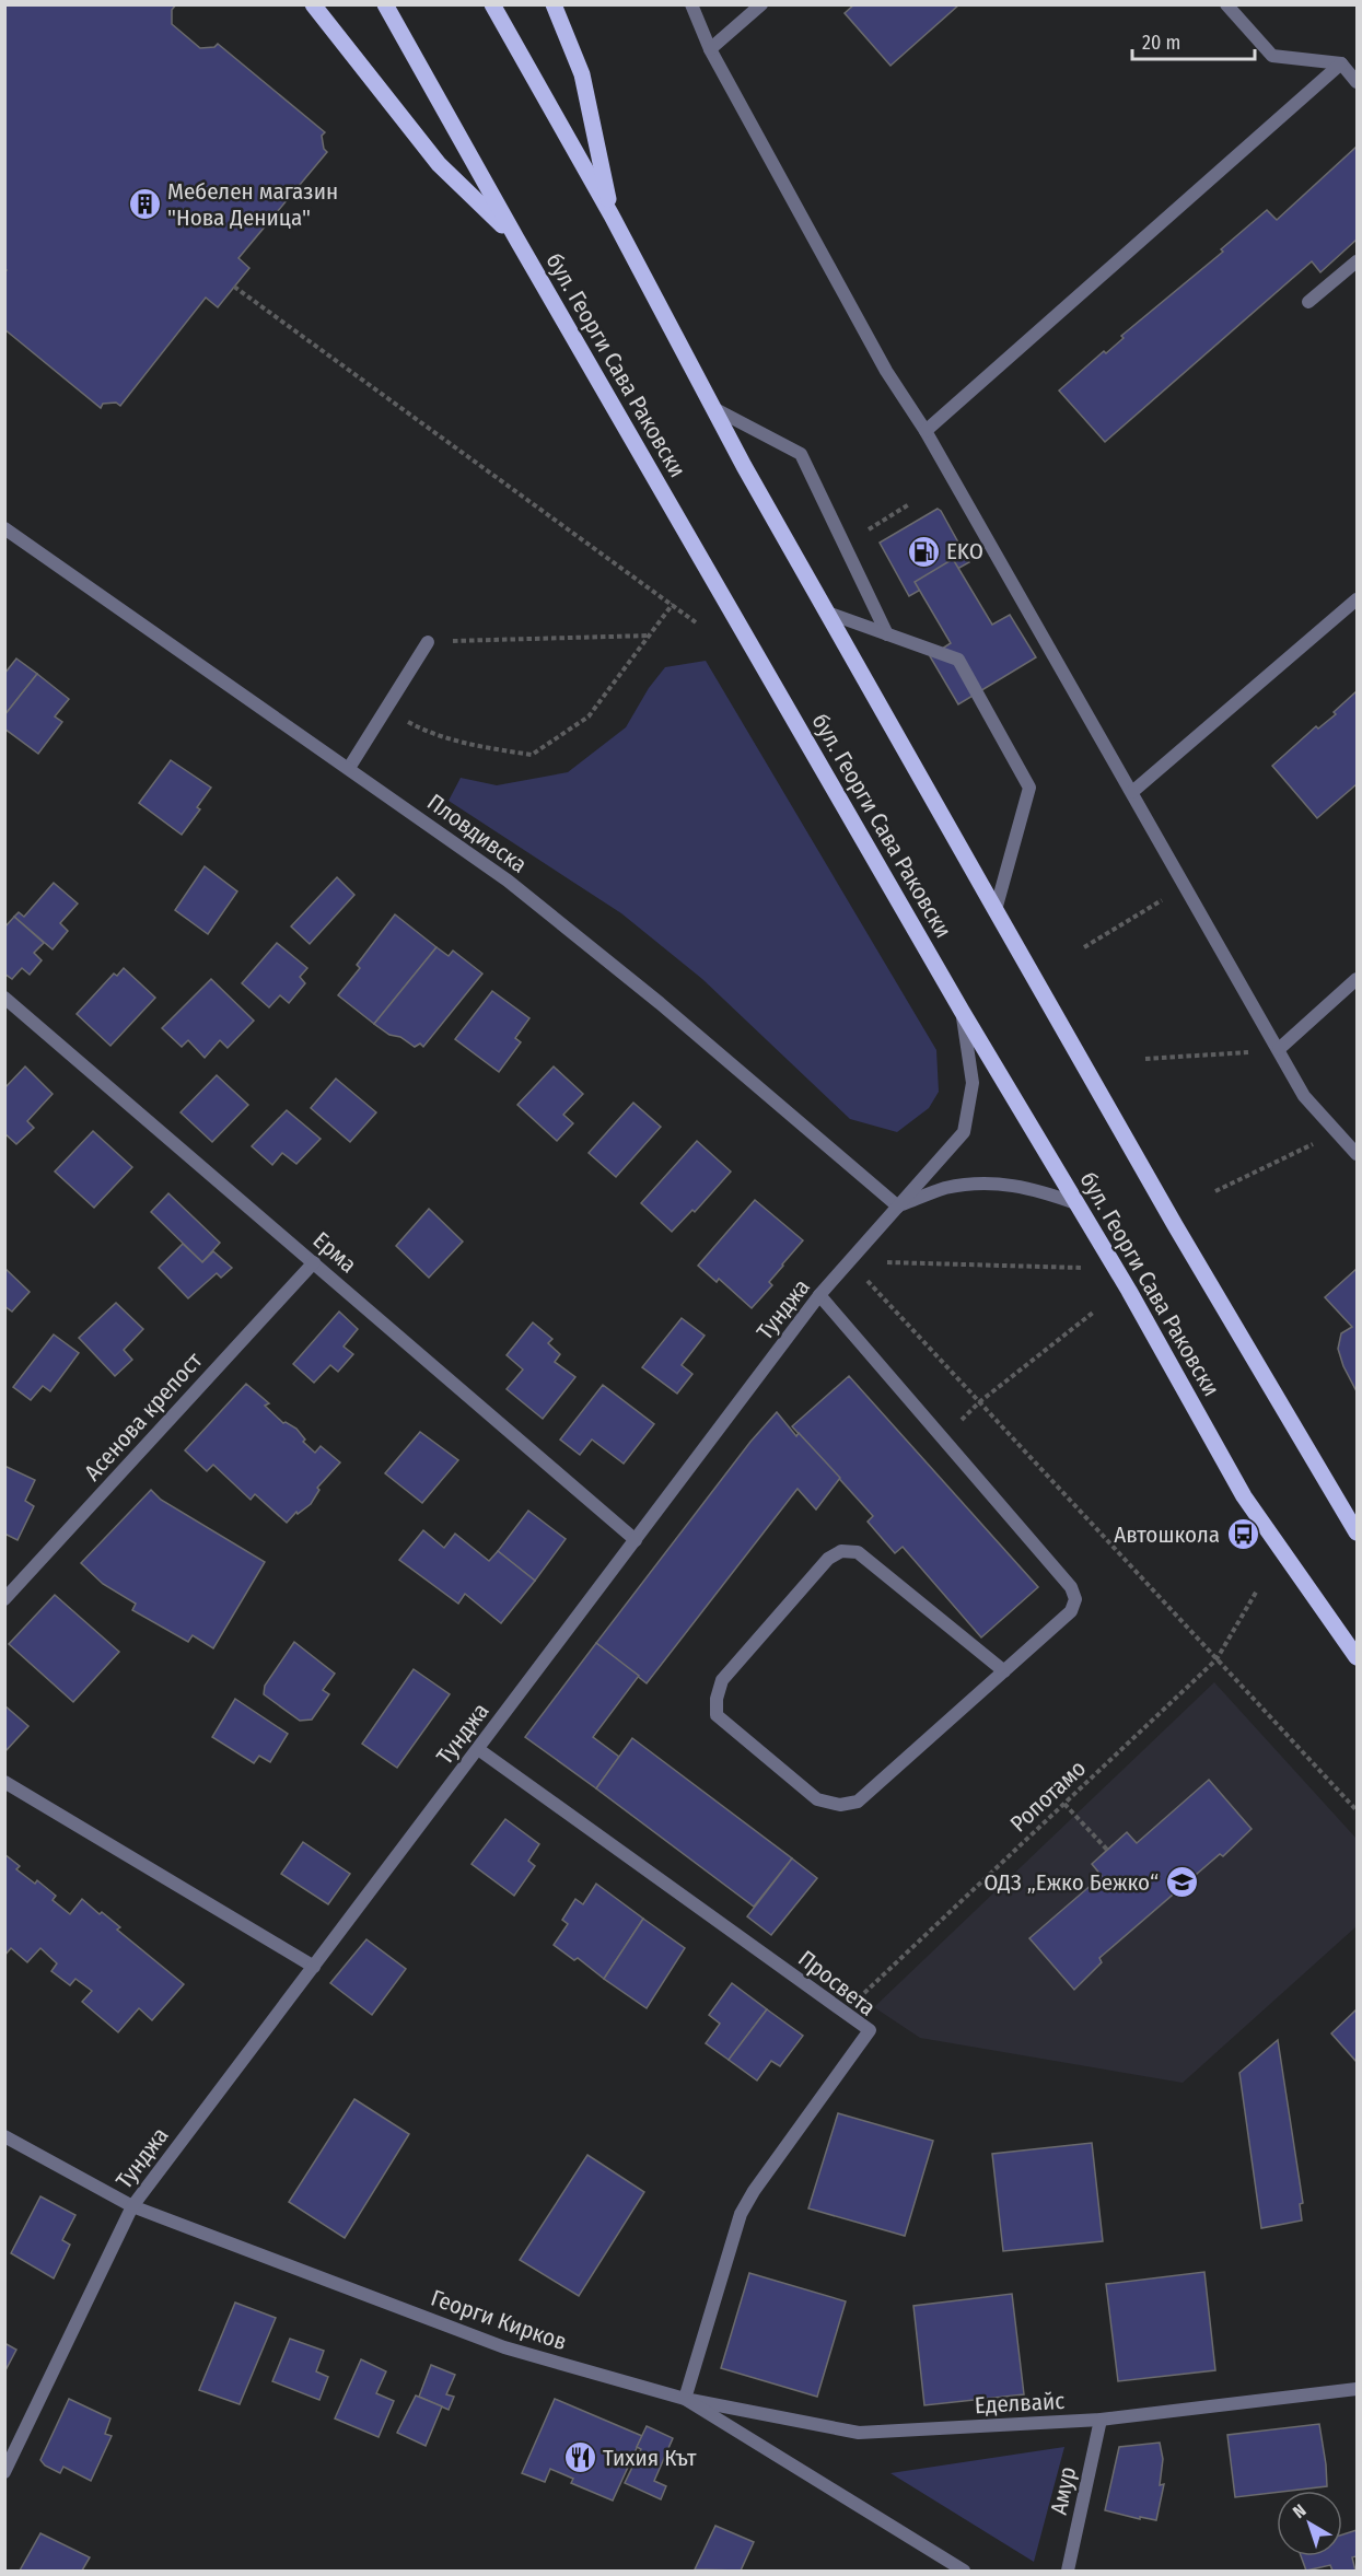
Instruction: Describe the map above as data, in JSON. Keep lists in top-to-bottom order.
{
  "streets": {
    "main road": ["бул. Георги Сава Раковски"],
    "street": [
      "Пловдивска",
      "Ерма",
      "Тунджа",
      "Асенова крепост",
      "Просвета",
      "Георги Кирков",
      "Еделвайс",
      "Амур"
    ],
    "path": ["Ропотамо"]
  },
  "crossings": [
    ["бул. Георги Сава Раковски", "Тунджа"],
    ["Пловдивска", "Тунджа"],
    ["Ерма", "Тунджа"],
    ["Ерма", "Асенова крепост"],
    ["Тунджа", "Просвета"],
    ["Тунджа", "Георги Кирков"],
    ["Ропотамо", "Просвета"],
    ["Просвета", "Георги Кирков"],
    ["Просвета", "Еделвайс"],
    ["Георги Кирков", "Еделвайс"],
    ["Еделвайс", "Амур"]
  ],
  "places": {
    "building": ["Мебелен магазин \"Нова Деница\""],
    "fuel station": ["EKO"],
    "bus stop": ["Автошкола"],
    "school or university": ["ОДЗ „Ежко Бежко“"],
    "restaurant": ["Тихия Кът"]
  },
  "scale_bar": "20 m",
  "north": "top left"
}
